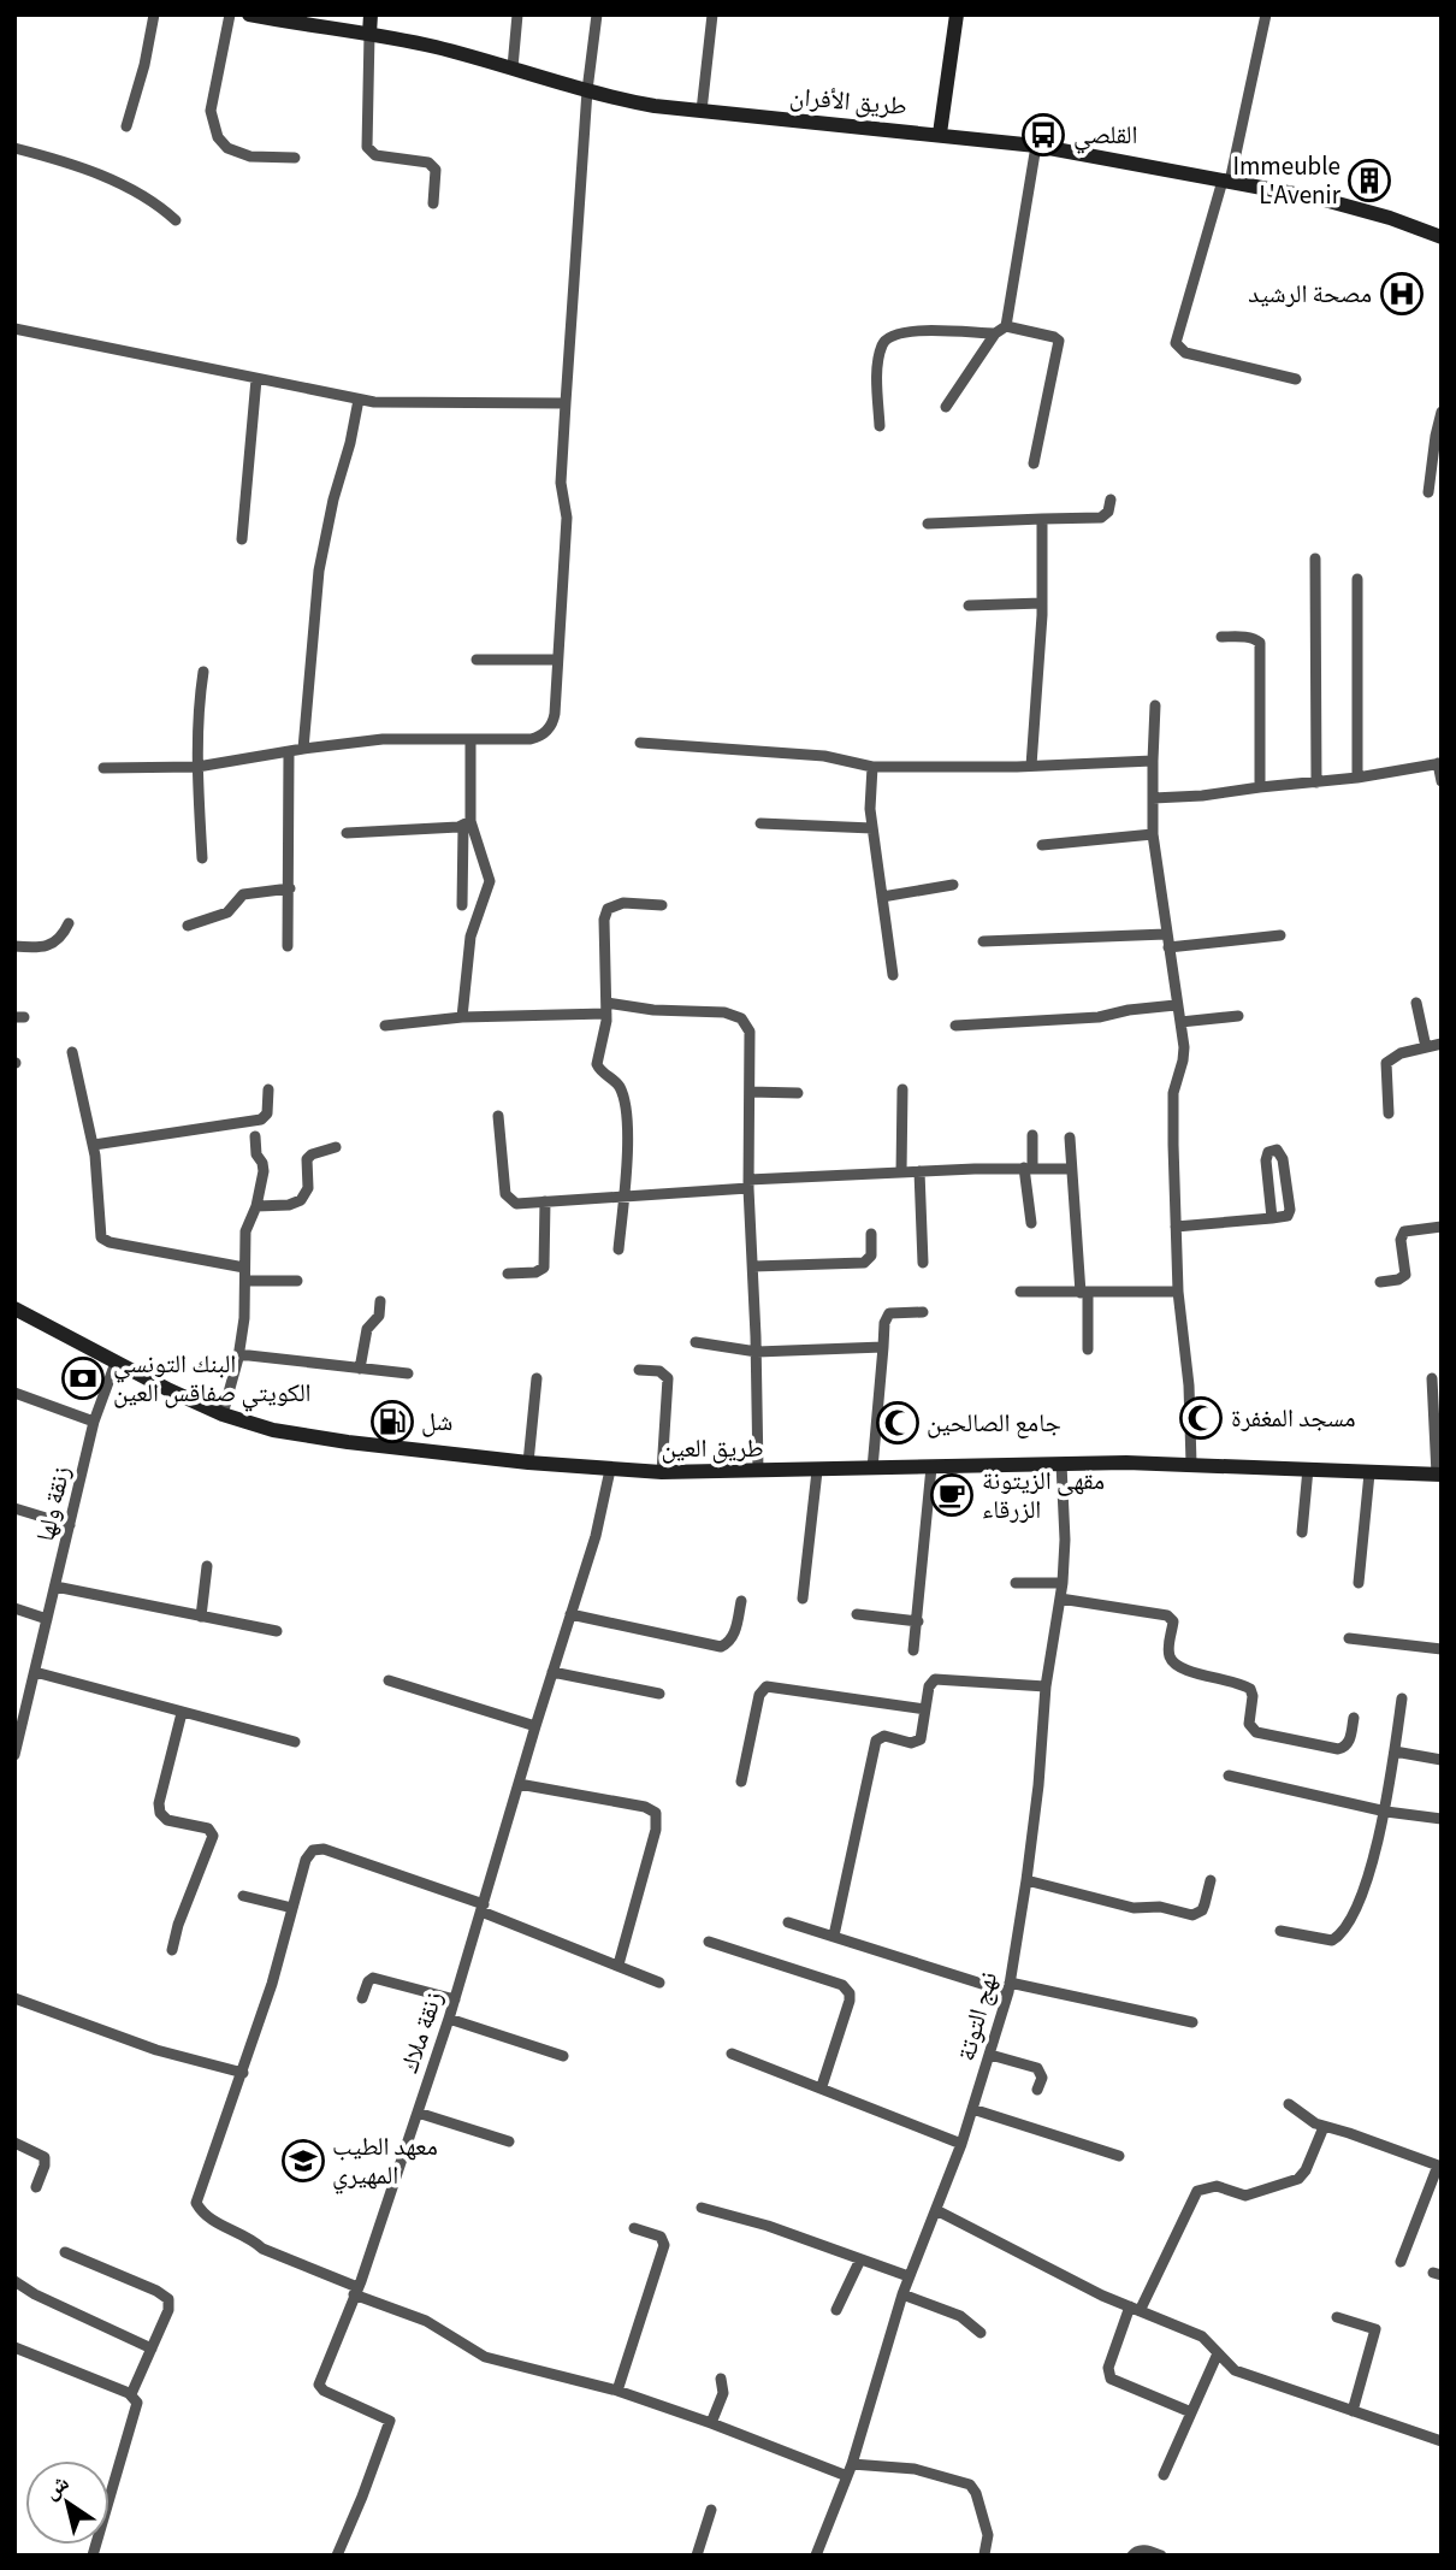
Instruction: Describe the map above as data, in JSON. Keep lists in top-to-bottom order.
{
  "streets": {
    "main road": ["طريق الأفران", "طريق العين"],
    "street": ["زنقة ولها", "نهج التوتة", "زنقة ملاك"]
  },
  "crossings": [
    ["طريق العين", "زنقة ولها"],
    ["طريق العين", "نهج التوتة"],
    ["طريق العين", "زنقة ملاك"]
  ],
  "places": {
    "bus stop": ["القلصي"],
    "building": ["Immeuble L'Avenir"],
    "hospital": ["مصحة الرشيد"],
    "bank": ["البنك التونسي الكويتي صفاقس العين"],
    "mosque": ["مسجد المغفرة", "جامع الصالحين"],
    "fuel station": ["شل"],
    "cafe": ["مقهى الزيتونة الزرقاء"],
    "school or university": ["معهد الطيب المهيري"]
  },
  "north": "top left"
}
